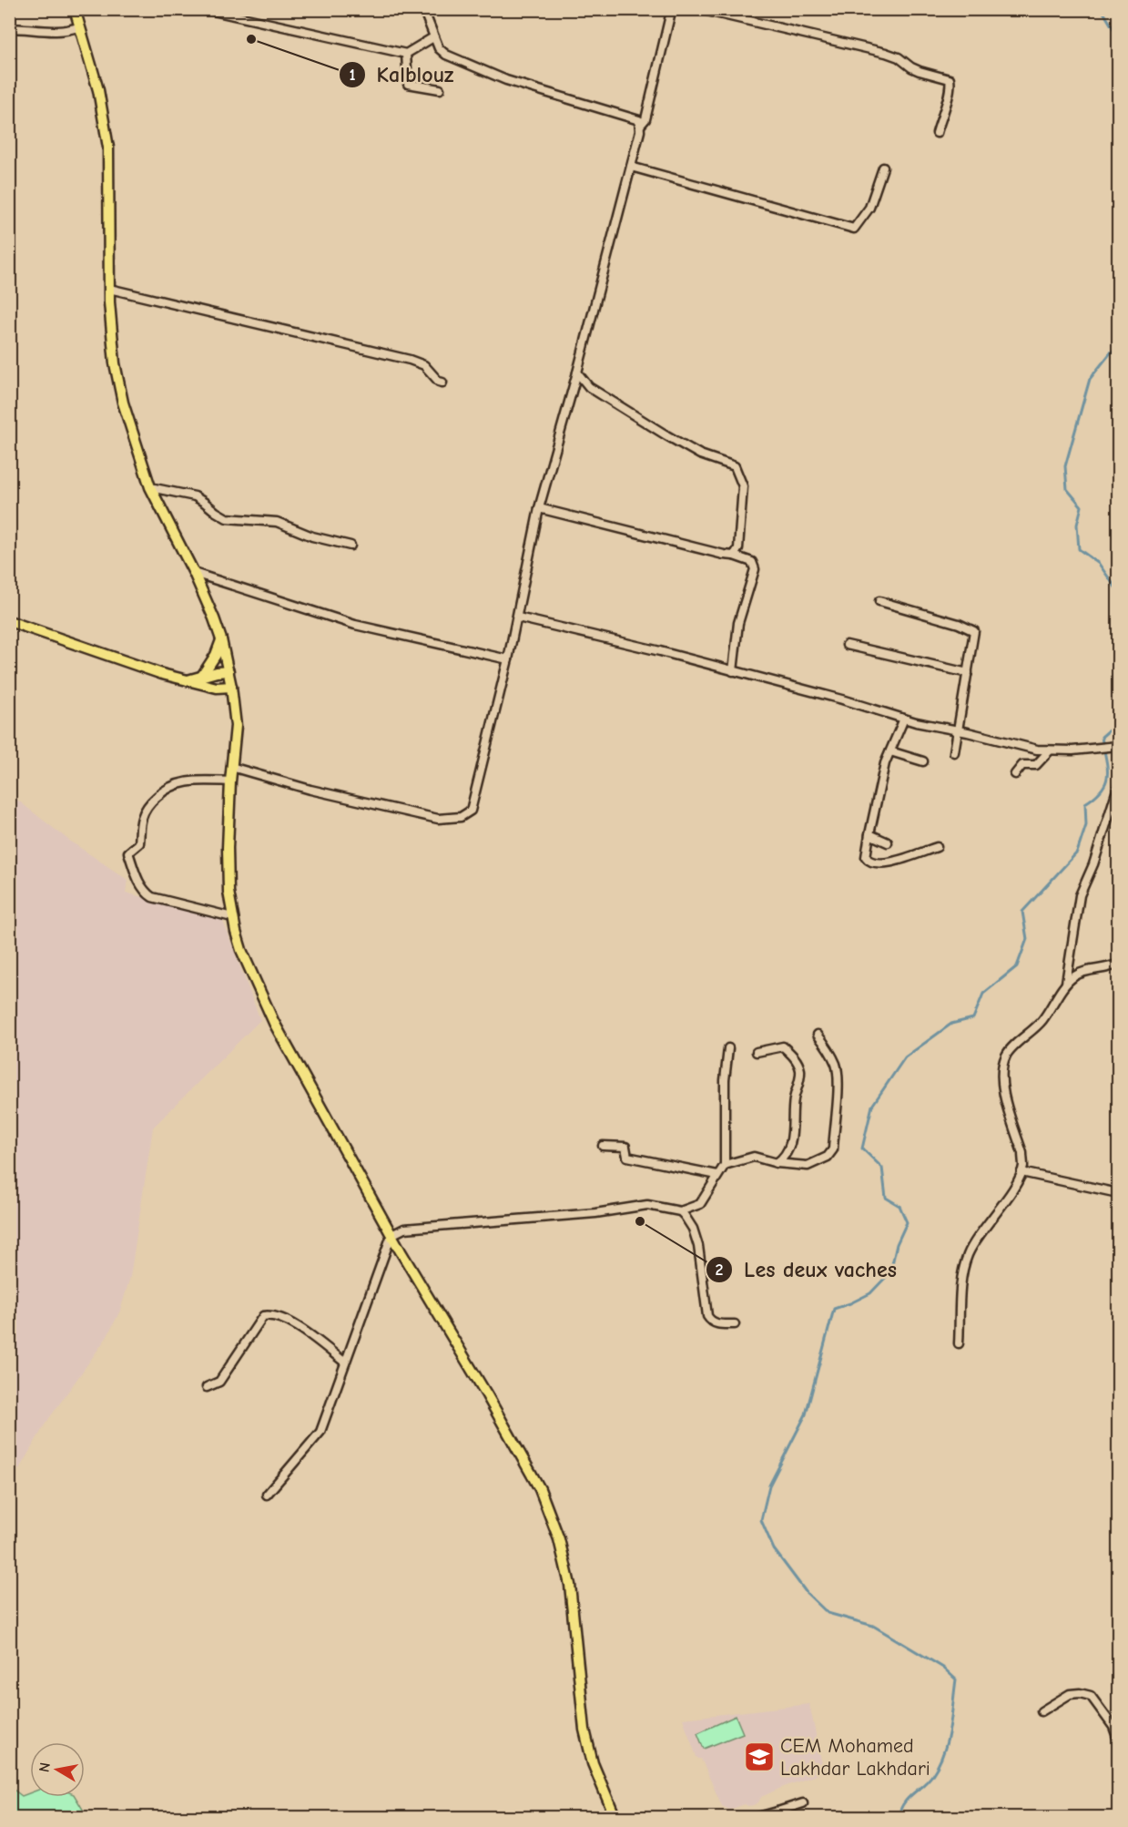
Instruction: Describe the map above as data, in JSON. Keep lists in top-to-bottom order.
{
  "places": {
    "other": ["Kalblouz", "Les deux vaches"],
    "school or university": ["CEM Mohamed Lakhdar Lakhdari"]
  },
  "north": "left"
}
